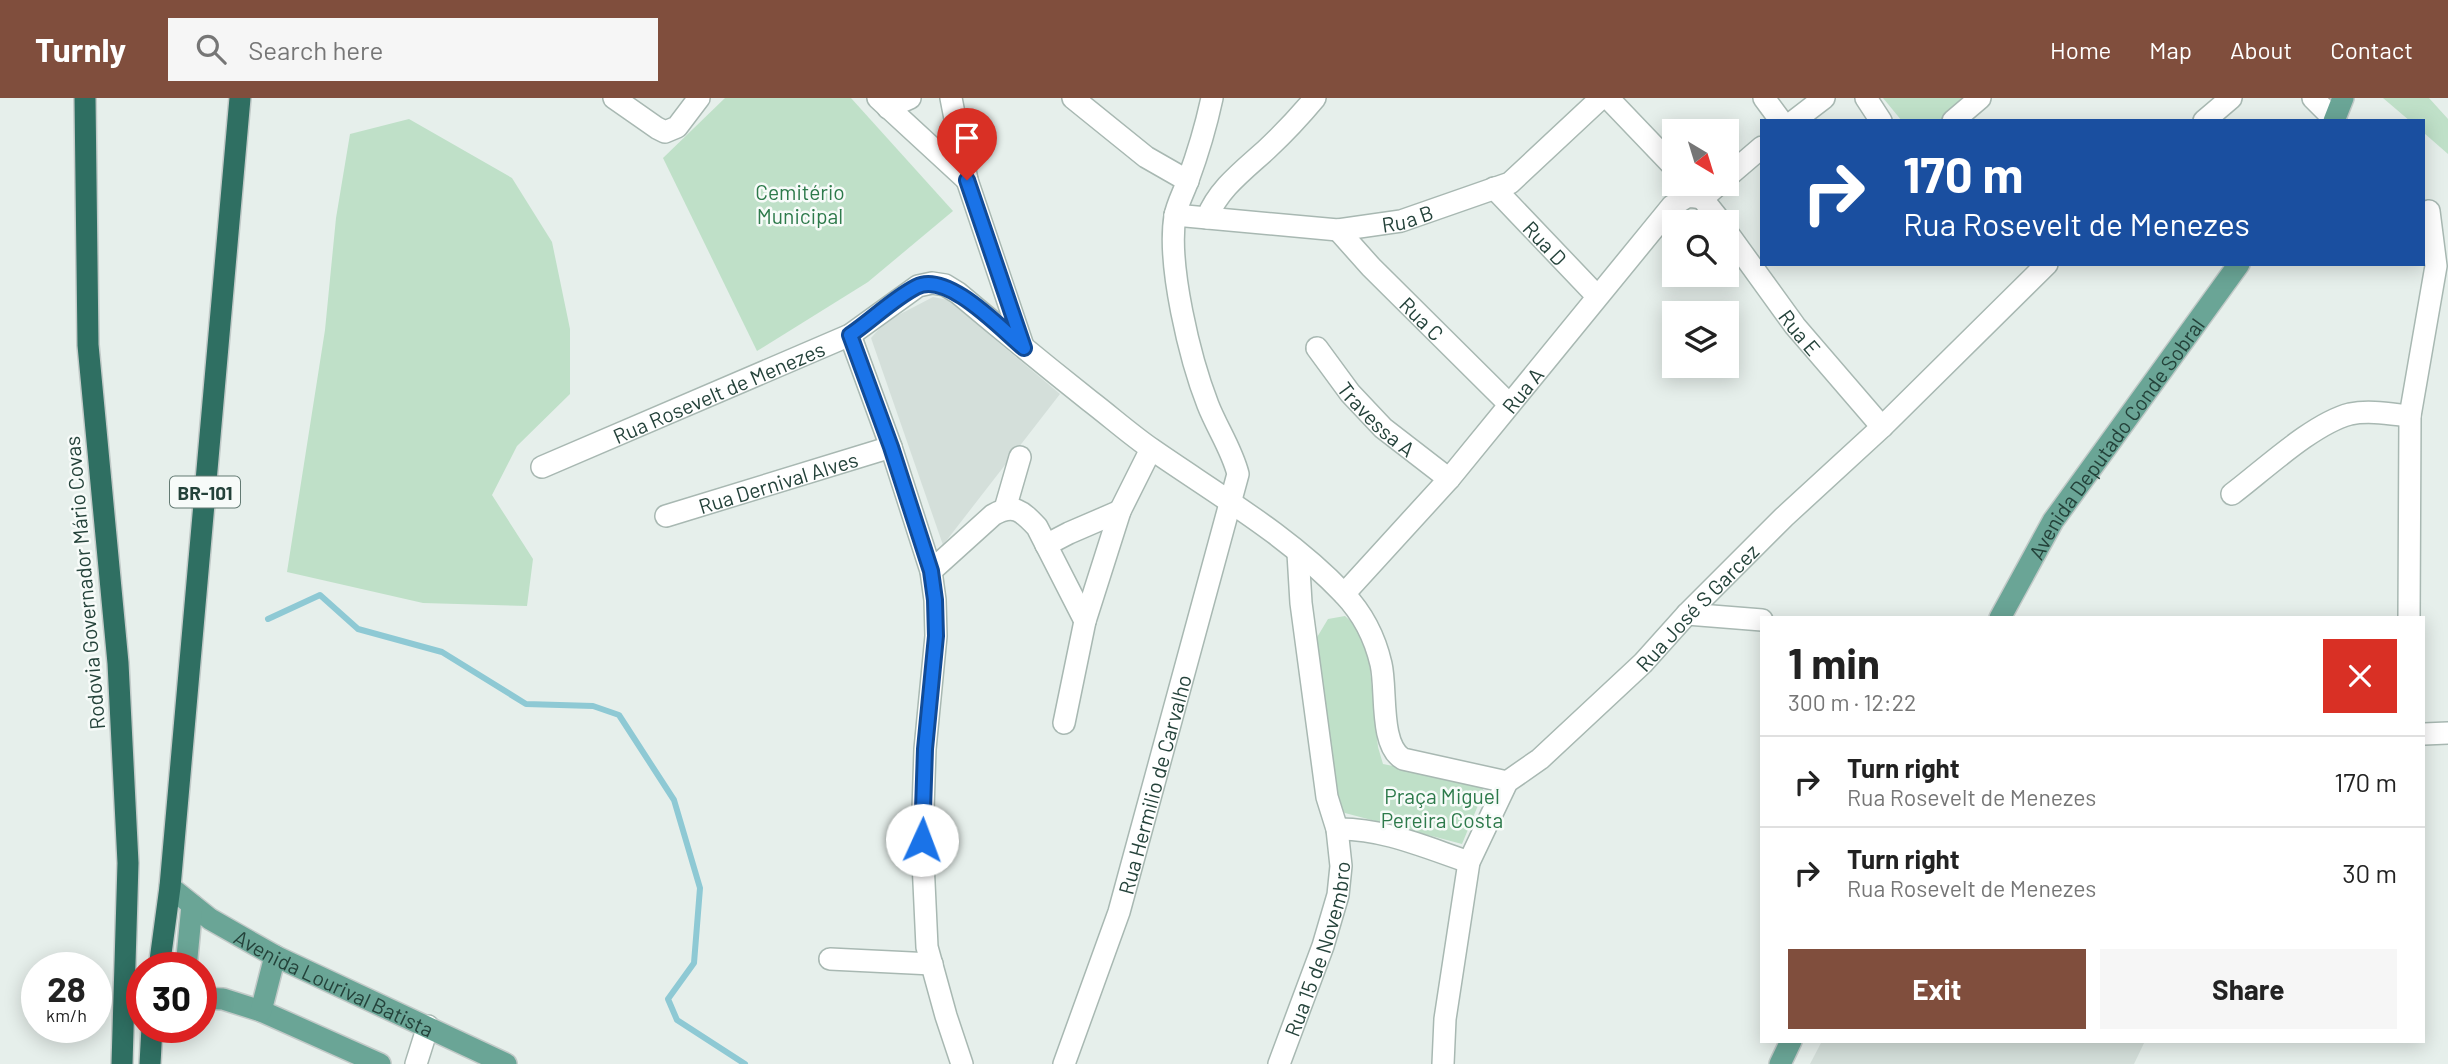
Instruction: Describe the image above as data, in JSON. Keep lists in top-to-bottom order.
{
  "streets": {
    "highway": ["BR-101", "Rodovia Governador Mário Covas"],
    "main road": ["Avenida Deputado Conde Sobral", "Avenida Lourival Batista"],
    "street": [
      "Rua B",
      "Rua D",
      "Rua C",
      "Rua E",
      "Rua A",
      "Rua Rosevelt de Menezes",
      "Travessa A",
      "Rua Dernival Alves",
      "Rua José S Garcez",
      "Rua Hermilio de Carvalho",
      "Rua 15 de Novembro"
    ]
  },
  "crossings": [
    ["Rua B", "Rua D"],
    ["Rua B", "Rua C"],
    ["Rua D", "Rua A"],
    ["Rua C", "Rua A"],
    ["Rua E", "Rua José S Garcez"],
    ["Rua A", "Travessa A"],
    ["Rua Rosevelt de Menezes", "Rua Hermilio de Carvalho"],
    ["BR-101", "Avenida Lourival Batista"]
  ],
  "parks": ["Cemitério Municipal", "Praça Miguel Pereira Costa"],
  "north": "bottom right",
  "page": {
    "header": "Turnly",
    "search": "Search here",
    "nav": [
      "Home",
      "Map",
      "About",
      "Contact"
    ],
    "turn": ["170 m", "Rua Rosevelt de Menezes"],
    "heading": ["1 min", "300 m · 12:22"],
    "list": [
      {
        "name": "Turn right",
        "note": "Rua Rosevelt de Menezes",
        "value": "170 m"
      },
      {
        "name": "Turn right",
        "note": "Rua Rosevelt de Menezes",
        "value": "30 m"
      }
    ],
    "buttons": ["Exit", "Share"],
    "speed": "28 km/h",
    "limit": "30"
  }
}
